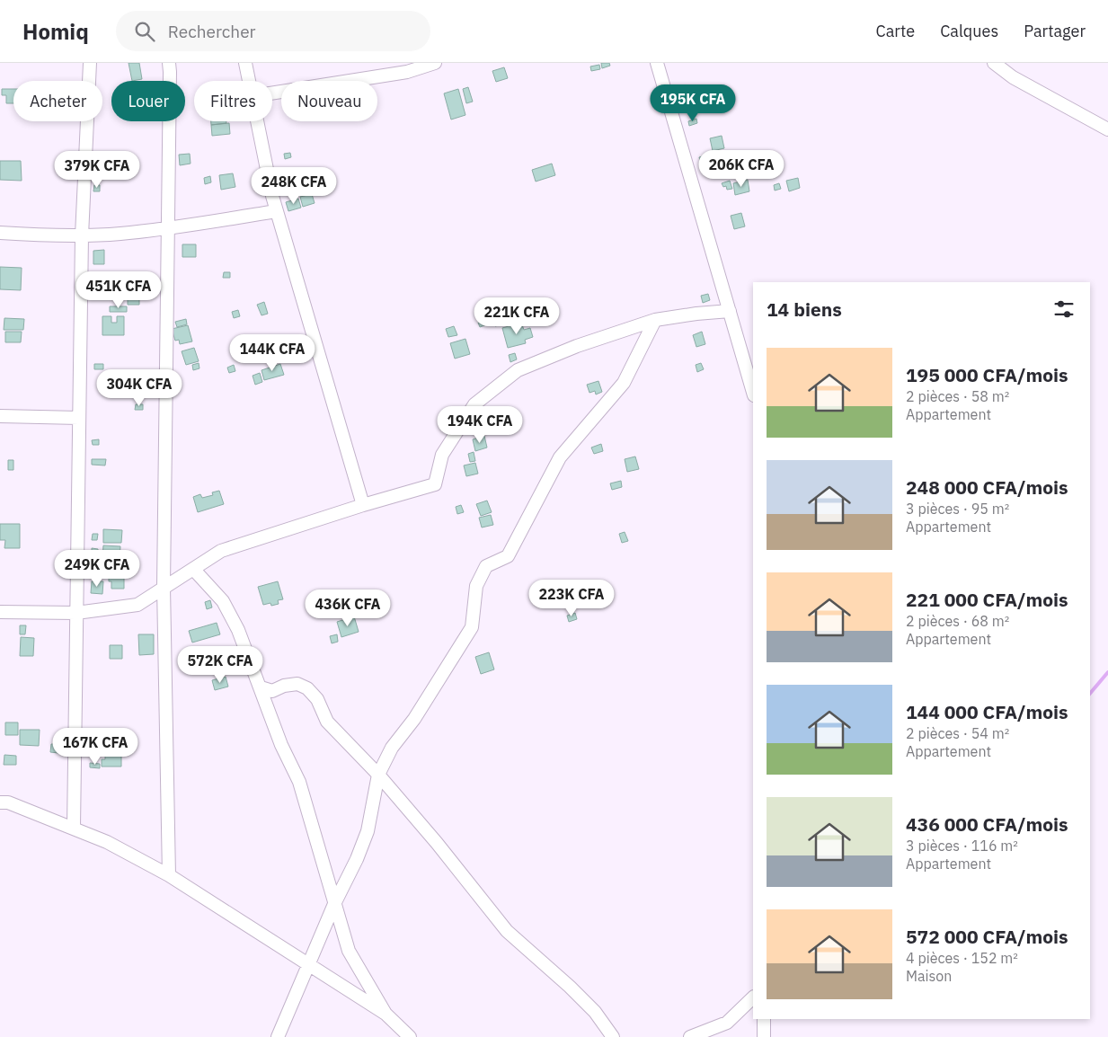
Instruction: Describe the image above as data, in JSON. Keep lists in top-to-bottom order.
{
  "page": {
    "header": "Homiq",
    "search": "Rechercher",
    "nav": ["Carte", "Calques", "Partager"],
    "chip": [
      "Acheter",
      "Louer",
      "Filtres",
      "Nouveau"
    ],
    "price": [
      "195K CFA",
      "206K CFA",
      "379K CFA",
      "248K CFA",
      "451K CFA",
      "221K CFA",
      "144K CFA",
      "304K CFA",
      "194K CFA",
      "249K CFA",
      "223K CFA",
      "436K CFA",
      "572K CFA",
      "167K CFA"
    ],
    "heading": "14 biens",
    "list": [
      {
        "name": "195 000 CFA/mois",
        "note": "2 pièces · 58 m² · Appartement"
      },
      {
        "name": "248 000 CFA/mois",
        "note": "3 pièces · 95 m² · Appartement"
      },
      {
        "name": "221 000 CFA/mois",
        "note": "2 pièces · 68 m² · Appartement"
      },
      {
        "name": "144 000 CFA/mois",
        "note": "2 pièces · 54 m² · Appartement"
      },
      {
        "name": "436 000 CFA/mois",
        "note": "3 pièces · 116 m² · Appartement"
      },
      {
        "name": "572 000 CFA/mois",
        "note": "4 pièces · 152 m² · Maison"
      }
    ]
  }
}
